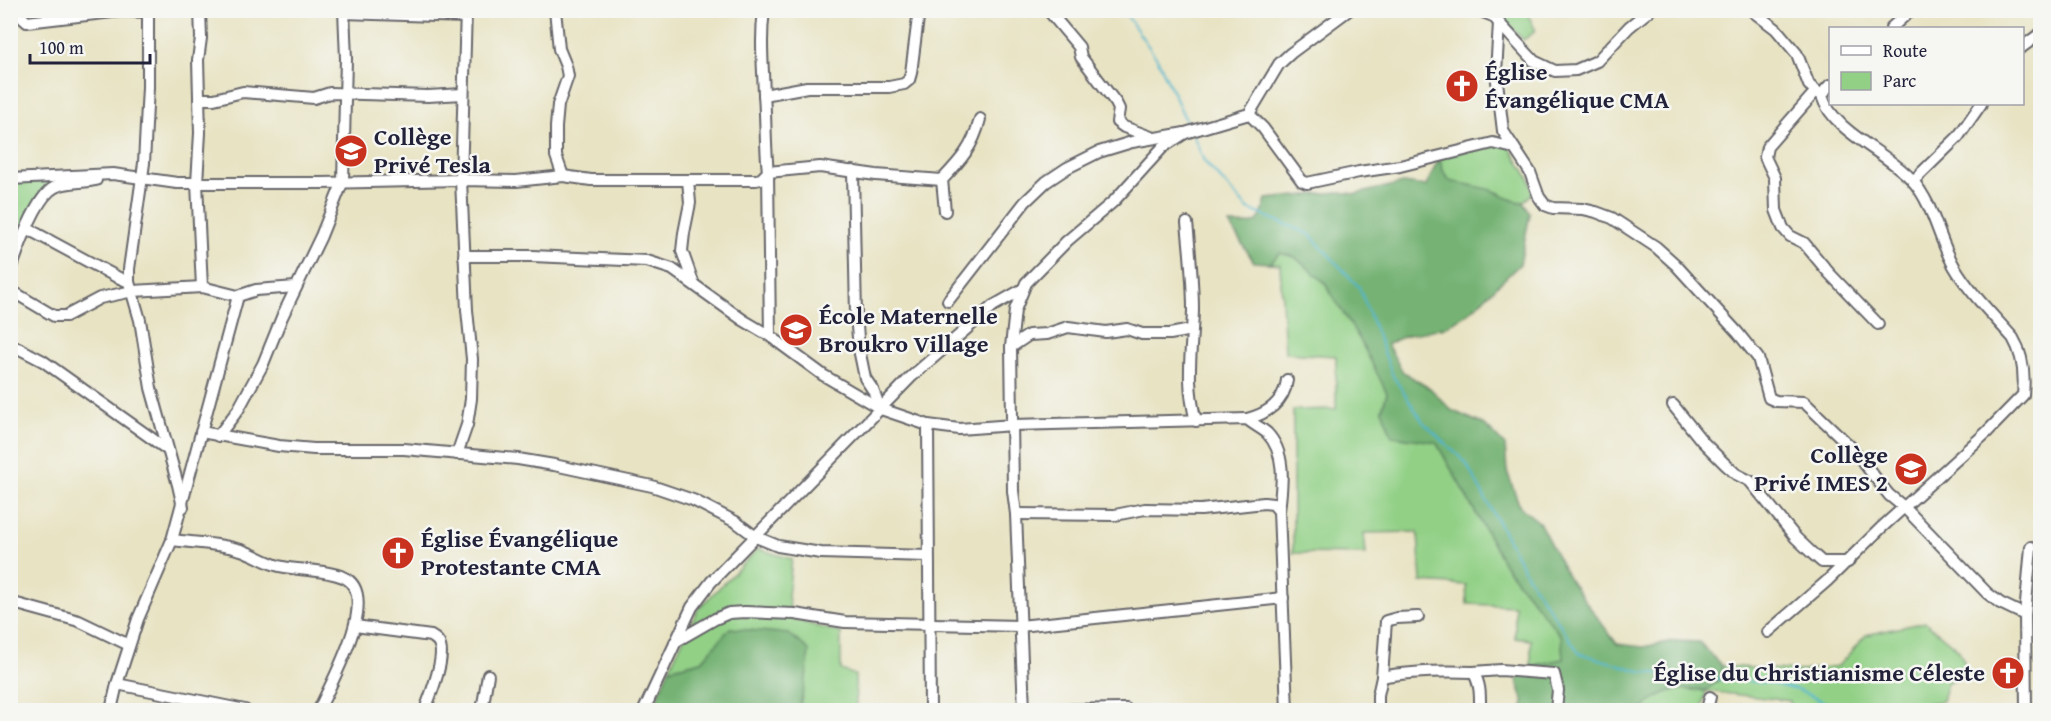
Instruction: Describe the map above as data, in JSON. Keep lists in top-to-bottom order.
{
  "places": {
    "church": ["Église Évangélique CMA", "Église Évangélique Protestante CMA", "Église du Christianisme Céleste"],
    "school or university": ["Collège Privé Tesla", "École Maternelle Broukro Village", "Collège Privé IMES 2"]
  },
  "legend": ["Route", "Parc"],
  "scale_bar": "100 m"
}
